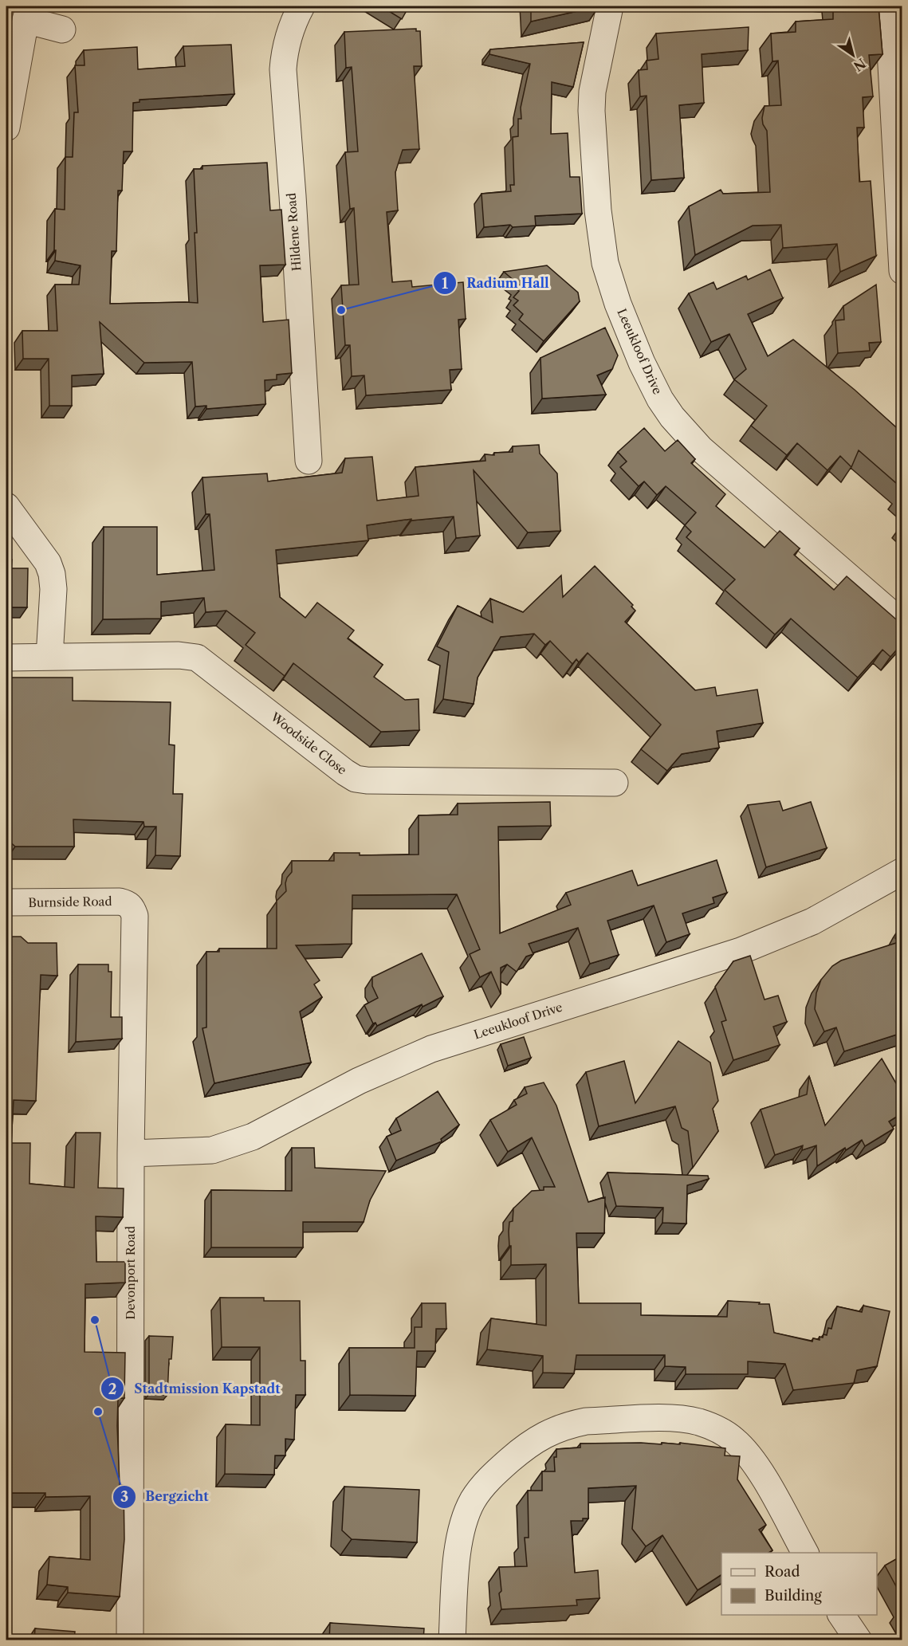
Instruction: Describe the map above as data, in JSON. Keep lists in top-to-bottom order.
{
  "streets": {
    "street": [
      "Hildene Road",
      "Leeukloof Drive",
      "Woodside Close",
      "Burnside Road",
      "Devonport Road"
    ]
  },
  "crossings": [
    ["Leeukloof Drive", "Devonport Road"],
    ["Burnside Road", "Devonport Road"]
  ],
  "places": ["Radium Hall", "Stadtmission Kapstadt", "Bergzicht"],
  "legend": ["Road", "Building"],
  "north": "bottom right"
}
